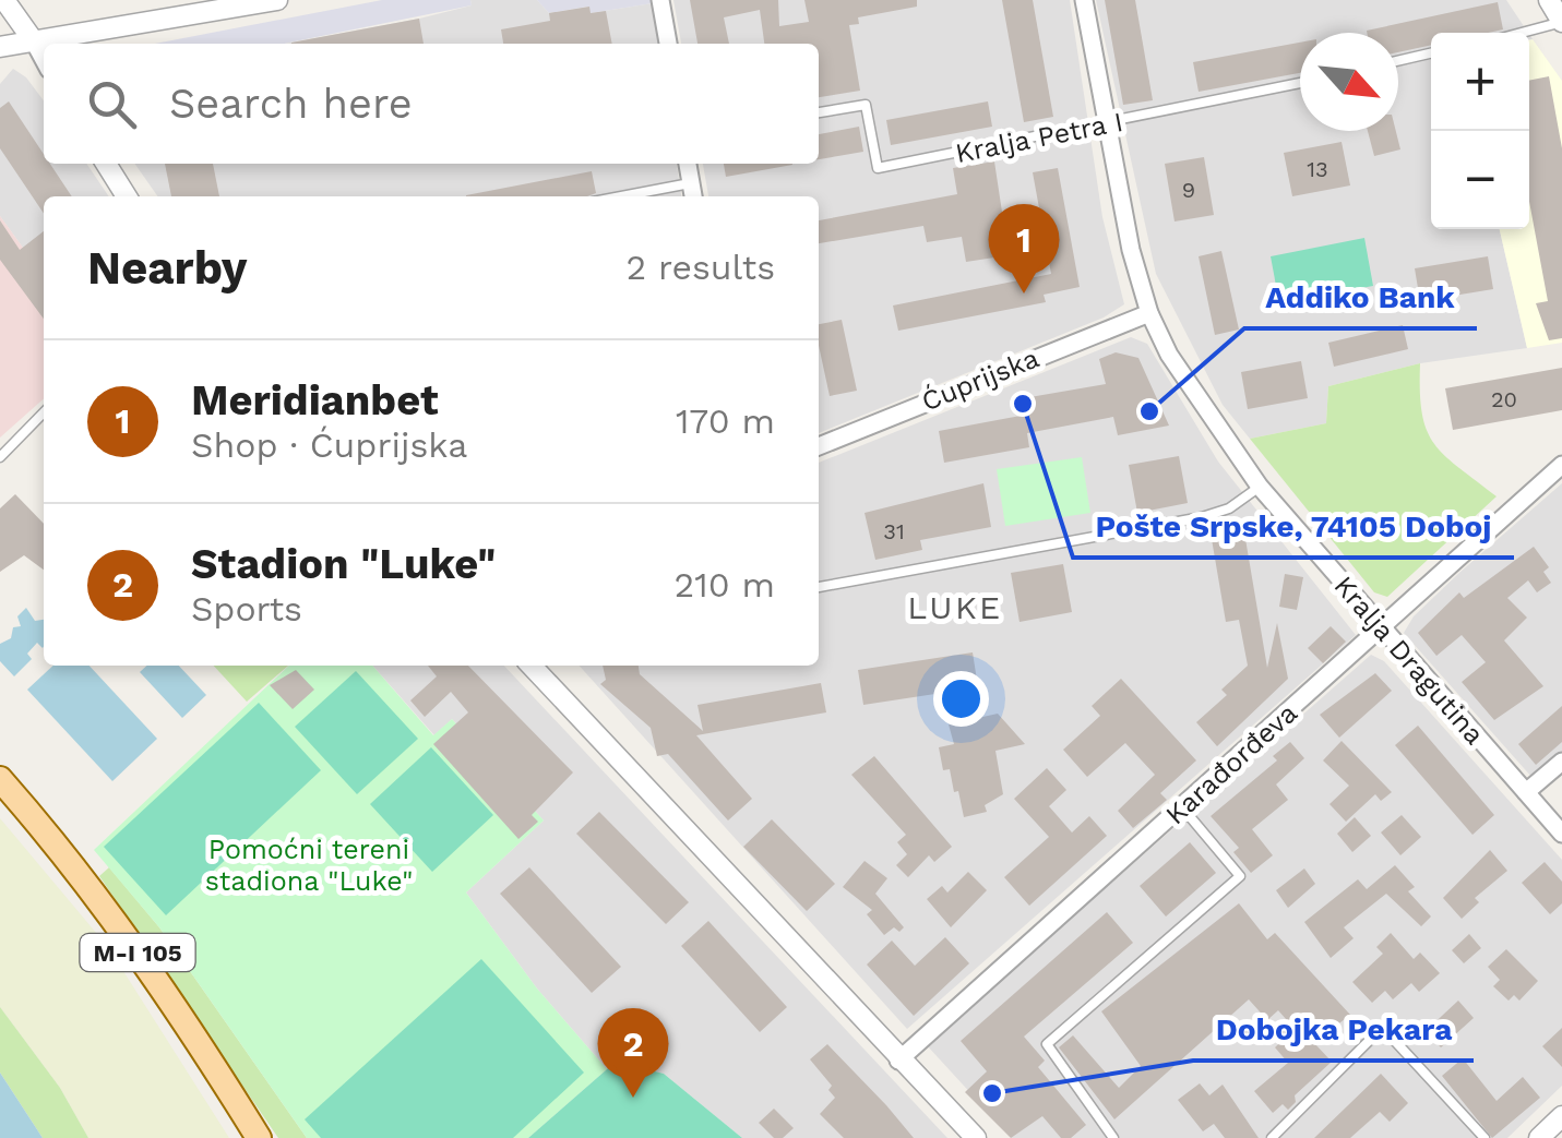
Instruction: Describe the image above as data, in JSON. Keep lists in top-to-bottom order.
{
  "streets": {
    "main road": ["M-I 105"],
    "street": ["Ćuprijska", "Kralja Dragutina", "Karađorđeva"],
    "lane": ["Kralja Petra I"]
  },
  "crossings": [
    ["Kralja Petra I", "Kralja Dragutina"],
    ["Ćuprijska", "Kralja Dragutina"],
    ["Kralja Dragutina", "Karađorđeva"]
  ],
  "districts": ["LUKE"],
  "parks": ["Pomoćni tereni stadiona \"Luke\""],
  "places": ["Pošte Srpske, 74105 Doboj", "Addiko Bank", "Dobojka Pekara"],
  "house_numbers": [
    "13",
    "9",
    "20",
    "31"
  ],
  "north": "bottom right",
  "page": {
    "map_buttons": ["+", "−"],
    "search": "Search here",
    "heading": ["Nearby", "2 results"],
    "pins": ["1", "2"],
    "list": [
      {
        "mark": "1",
        "name": "Meridianbet",
        "note": "Shop · Ćuprijska",
        "value": "170 m"
      },
      {
        "mark": "2",
        "name": "Stadion \"Luke\"",
        "note": "Sports",
        "value": "210 m"
      }
    ]
  }
}
